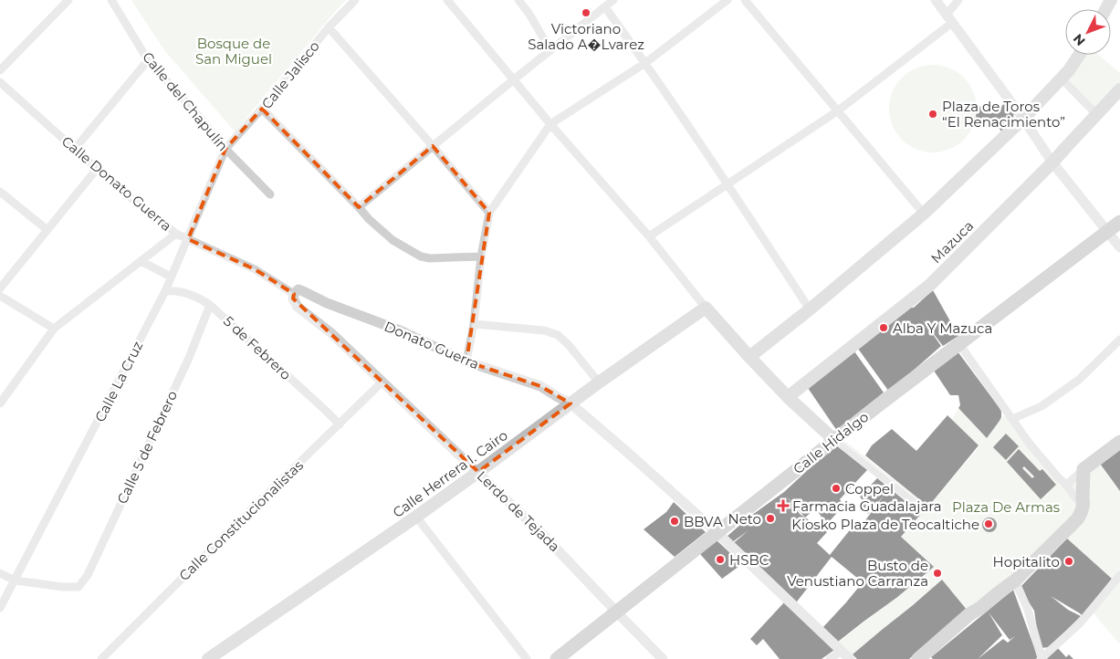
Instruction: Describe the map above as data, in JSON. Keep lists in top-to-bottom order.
{
  "streets": {
    "main road": ["Mazuca", "Calle Hidalgo", "Calle Herrera I. Cairo"],
    "street": [
      "Calle Jalisco",
      "Calle del Chapulín",
      "Calle Donato Guerra",
      "Donato Guerra",
      "5 de Febrero",
      "Calle La Cruz",
      "Calle 5 de Febrero",
      "Lerdo de Tejada",
      "Calle Constitucionalistas"
    ]
  },
  "crossings": [
    ["Calle Jalisco", "Calle del Chapulín"],
    ["Calle Jalisco", "Calle La Cruz"],
    ["Calle del Chapulín", "Calle La Cruz"],
    ["Calle Donato Guerra", "Donato Guerra"],
    ["Calle Donato Guerra", "Calle La Cruz"],
    ["Calle Donato Guerra", "Lerdo de Tejada"],
    ["Donato Guerra", "Calle Hidalgo"],
    ["Donato Guerra", "Calle Herrera I. Cairo"],
    ["Donato Guerra", "Lerdo de Tejada"],
    ["5 de Febrero", "Calle La Cruz"],
    ["5 de Febrero", "Calle 5 de Febrero"],
    ["5 de Febrero", "Calle Constitucionalistas"],
    ["Calle La Cruz", "Calle 5 de Febrero"],
    ["Calle Hidalgo", "Lerdo de Tejada"],
    ["Calle Herrera I. Cairo", "Lerdo de Tejada"],
    ["Lerdo de Tejada", "Calle Constitucionalistas"]
  ],
  "parks": ["Bosque de San Miguel", "Plaza De Armas"],
  "places": {
    "other": [
      "Victoriano Salado A�Lvarez",
      "Plaza de Toros “El Renacimiento”",
      "Alba Y Mazuca",
      "Coppel",
      "Neto",
      "BBVA",
      "Kiosko Plaza de Teocaltiche",
      "HSBC",
      "Hopitalito",
      "Busto de Venustiano Carranza"
    ],
    "health": ["Farmacia Guadalajara"]
  },
  "north": "bottom left"
}
